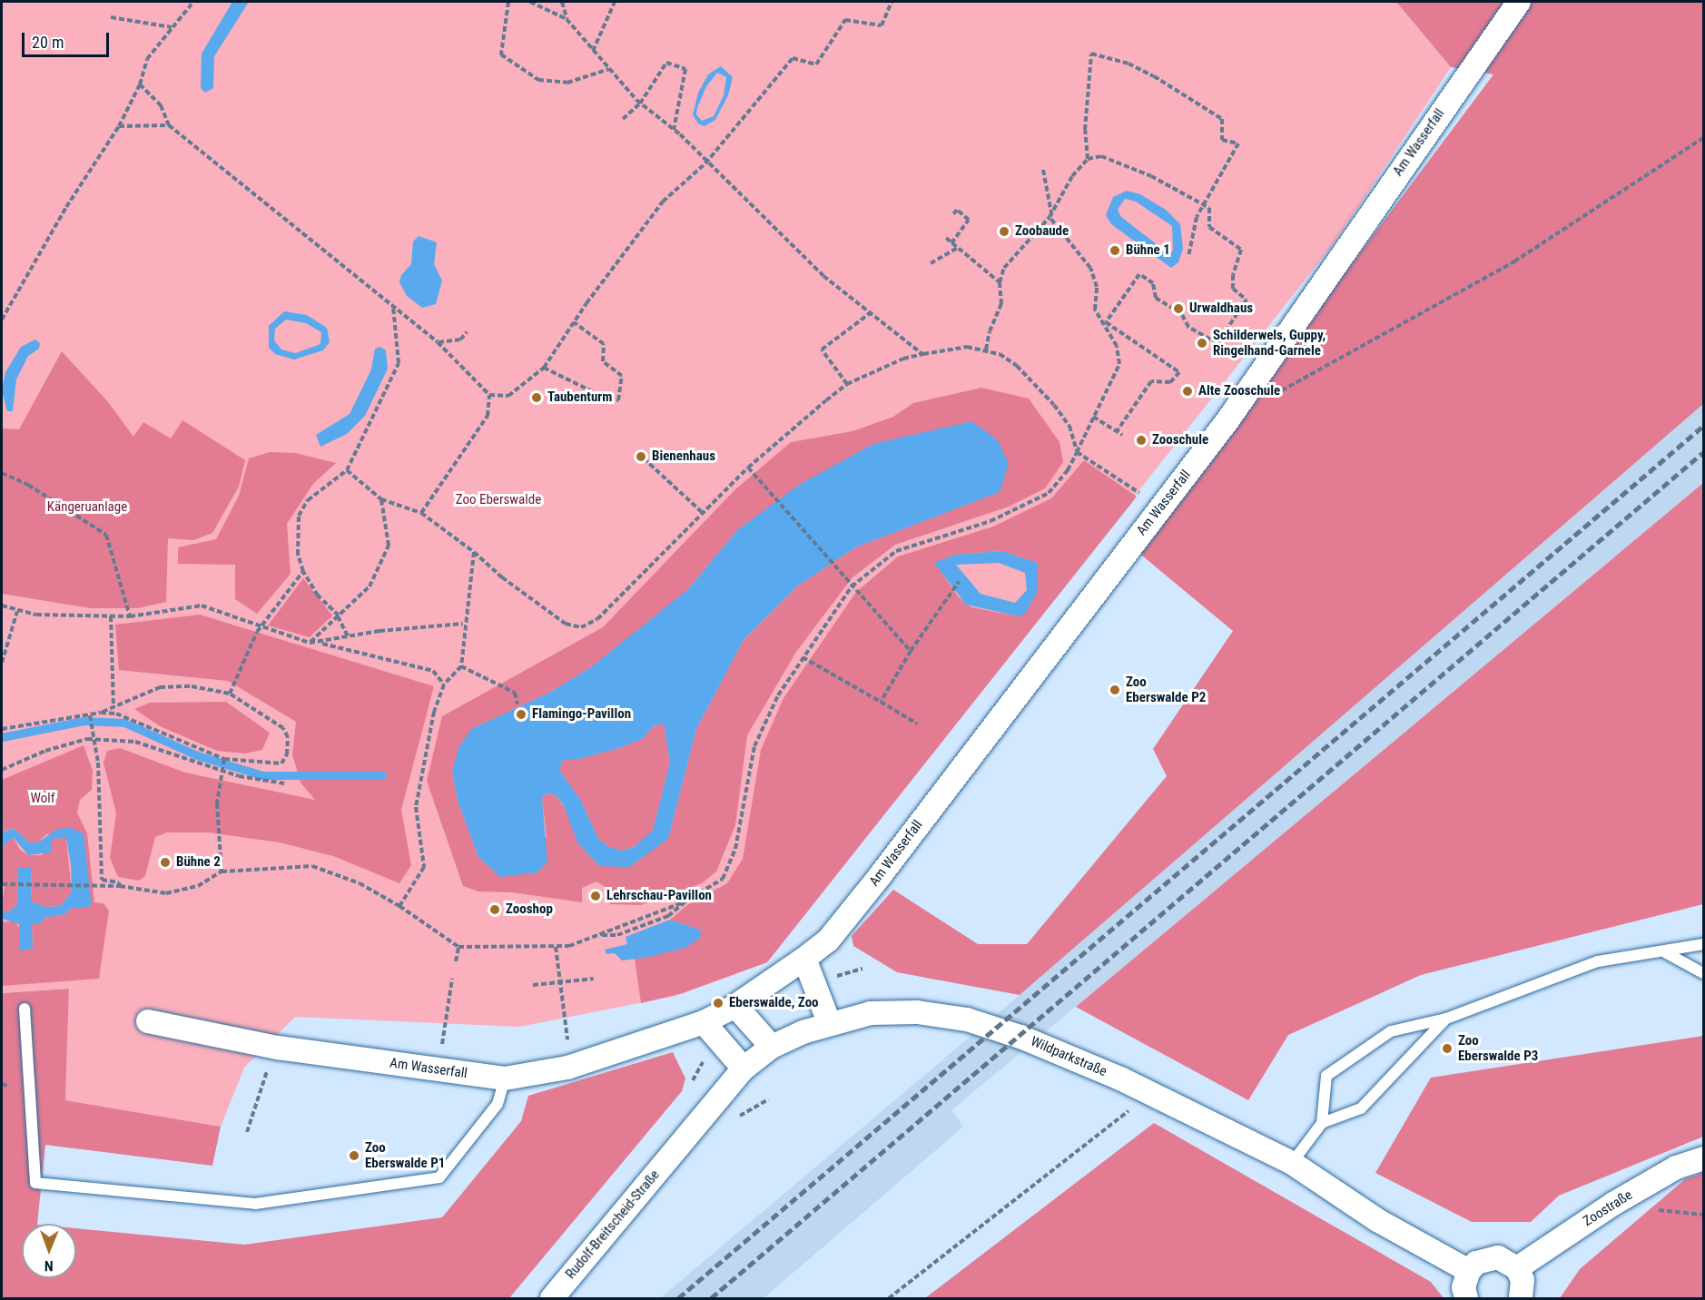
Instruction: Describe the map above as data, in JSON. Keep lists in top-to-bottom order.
{
  "streets": {
    "street": [
      "Am Wasserfall",
      "Wildparkstraße",
      "Zoostraße",
      "Rudolf-Breitscheid-Straße"
    ]
  },
  "crossings": [
    ["Wildparkstraße", "Rudolf-Breitscheid-Straße"]
  ],
  "parks": ["Zoo Eberswalde", "Kängeruanlage", "Wolf"],
  "places": [
    "Zoobaude",
    "Bühne 1",
    "Urwaldhaus",
    "Schilderwels, Guppy, Ringelhand-Garnele",
    "Alte Zooschule",
    "Taubenturm",
    "Zooschule",
    "Bienenhaus",
    "Zoo Eberswalde P2",
    "Flamingo-Pavillon",
    "Bühne 2",
    "Lehrschau-Pavillon",
    "Zooshop",
    "Eberswalde, Zoo",
    "Zoo Eberswalde P3",
    "Zoo Eberswalde P1"
  ],
  "scale_bar": "20 m",
  "north": "bottom"
}
